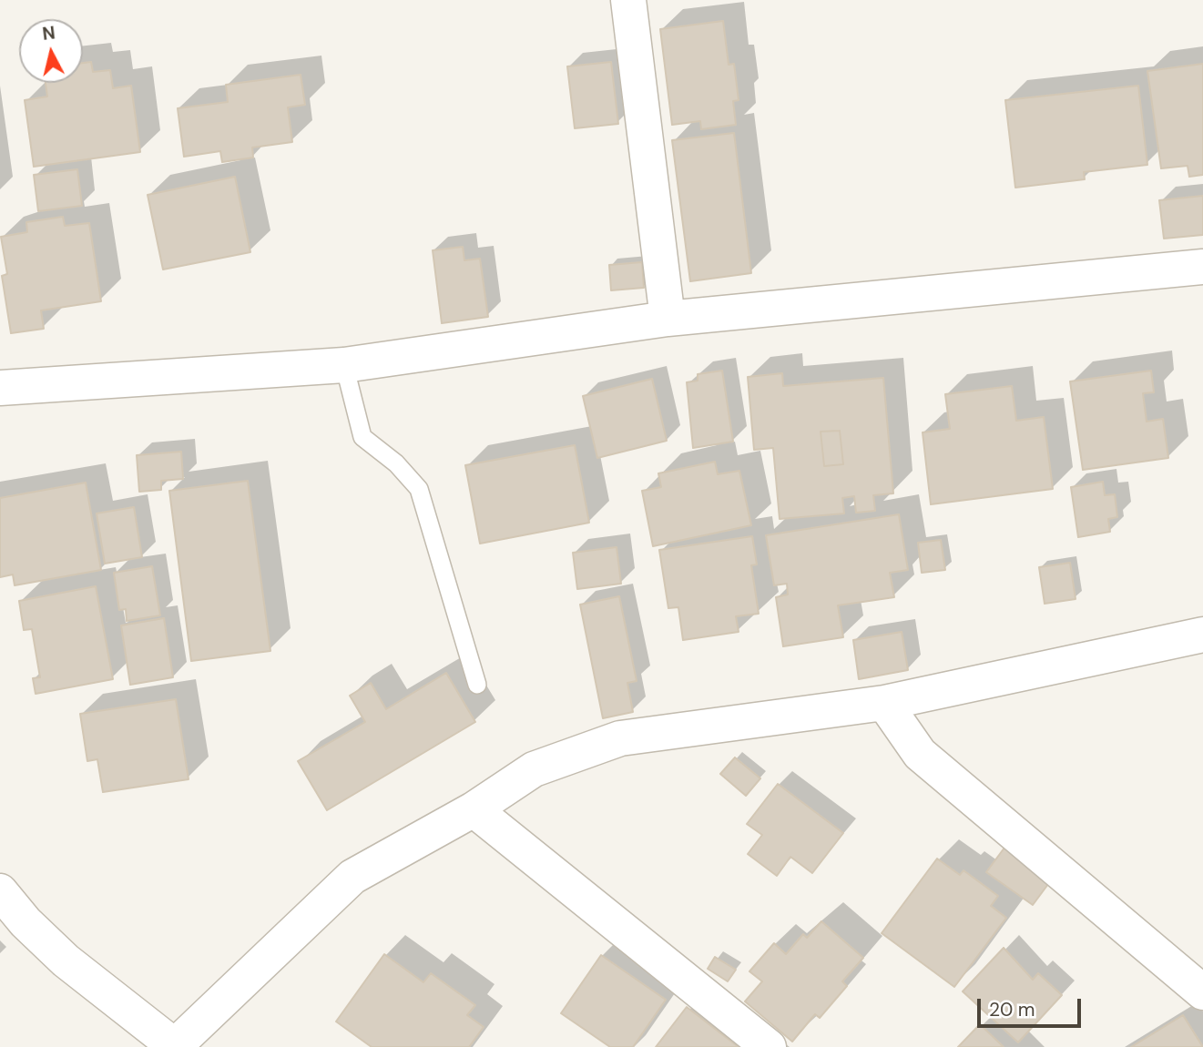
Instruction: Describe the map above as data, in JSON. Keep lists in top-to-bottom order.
{
  "scale_bar": "20 m",
  "north": "top"
}
